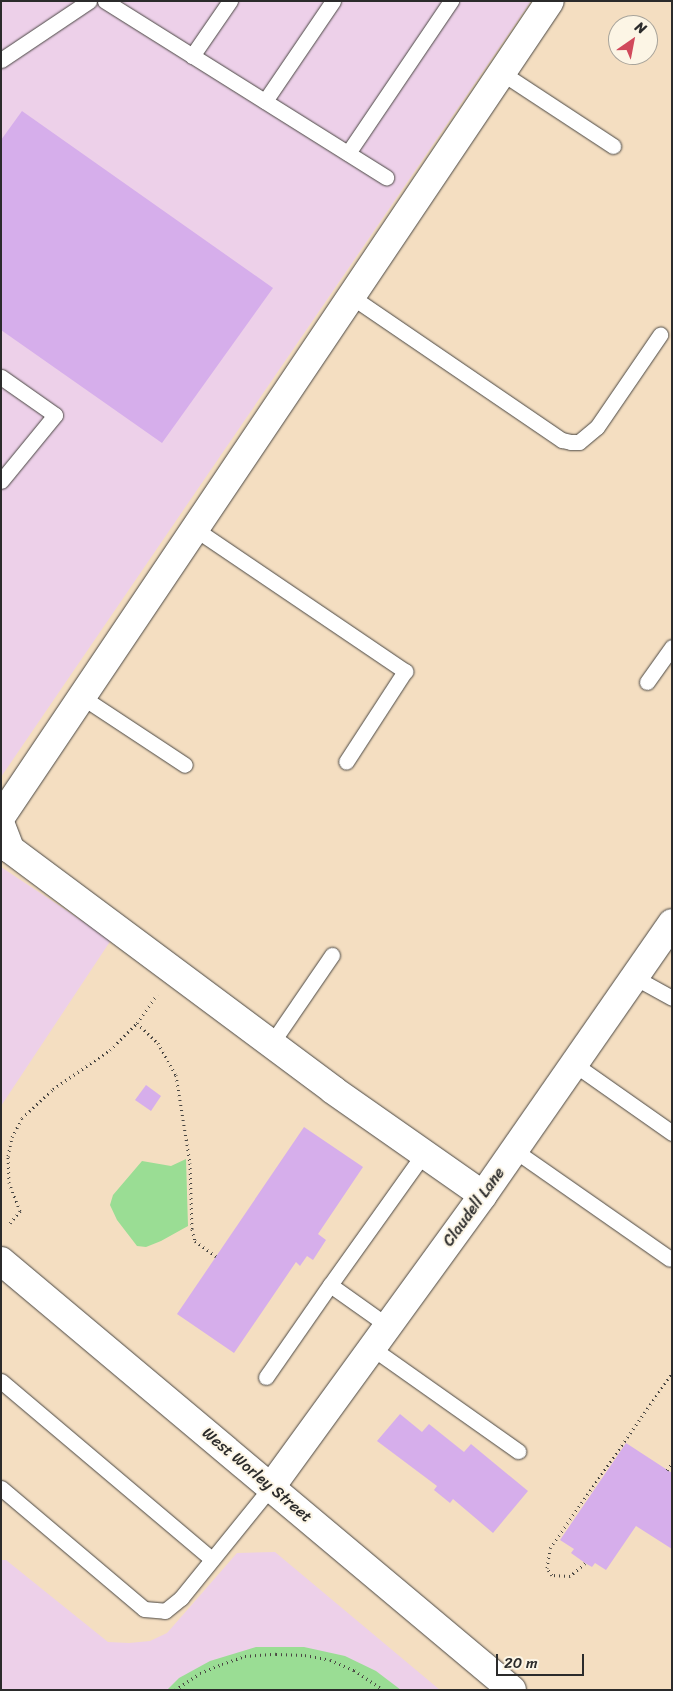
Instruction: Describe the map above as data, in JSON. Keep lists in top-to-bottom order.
{
  "streets": {
    "street": ["Claudell Lane", "West Worley Street"]
  },
  "crossings": [
    ["Claudell Lane", "West Worley Street"]
  ],
  "scale_bar": "20 m",
  "north": "top right"
}
